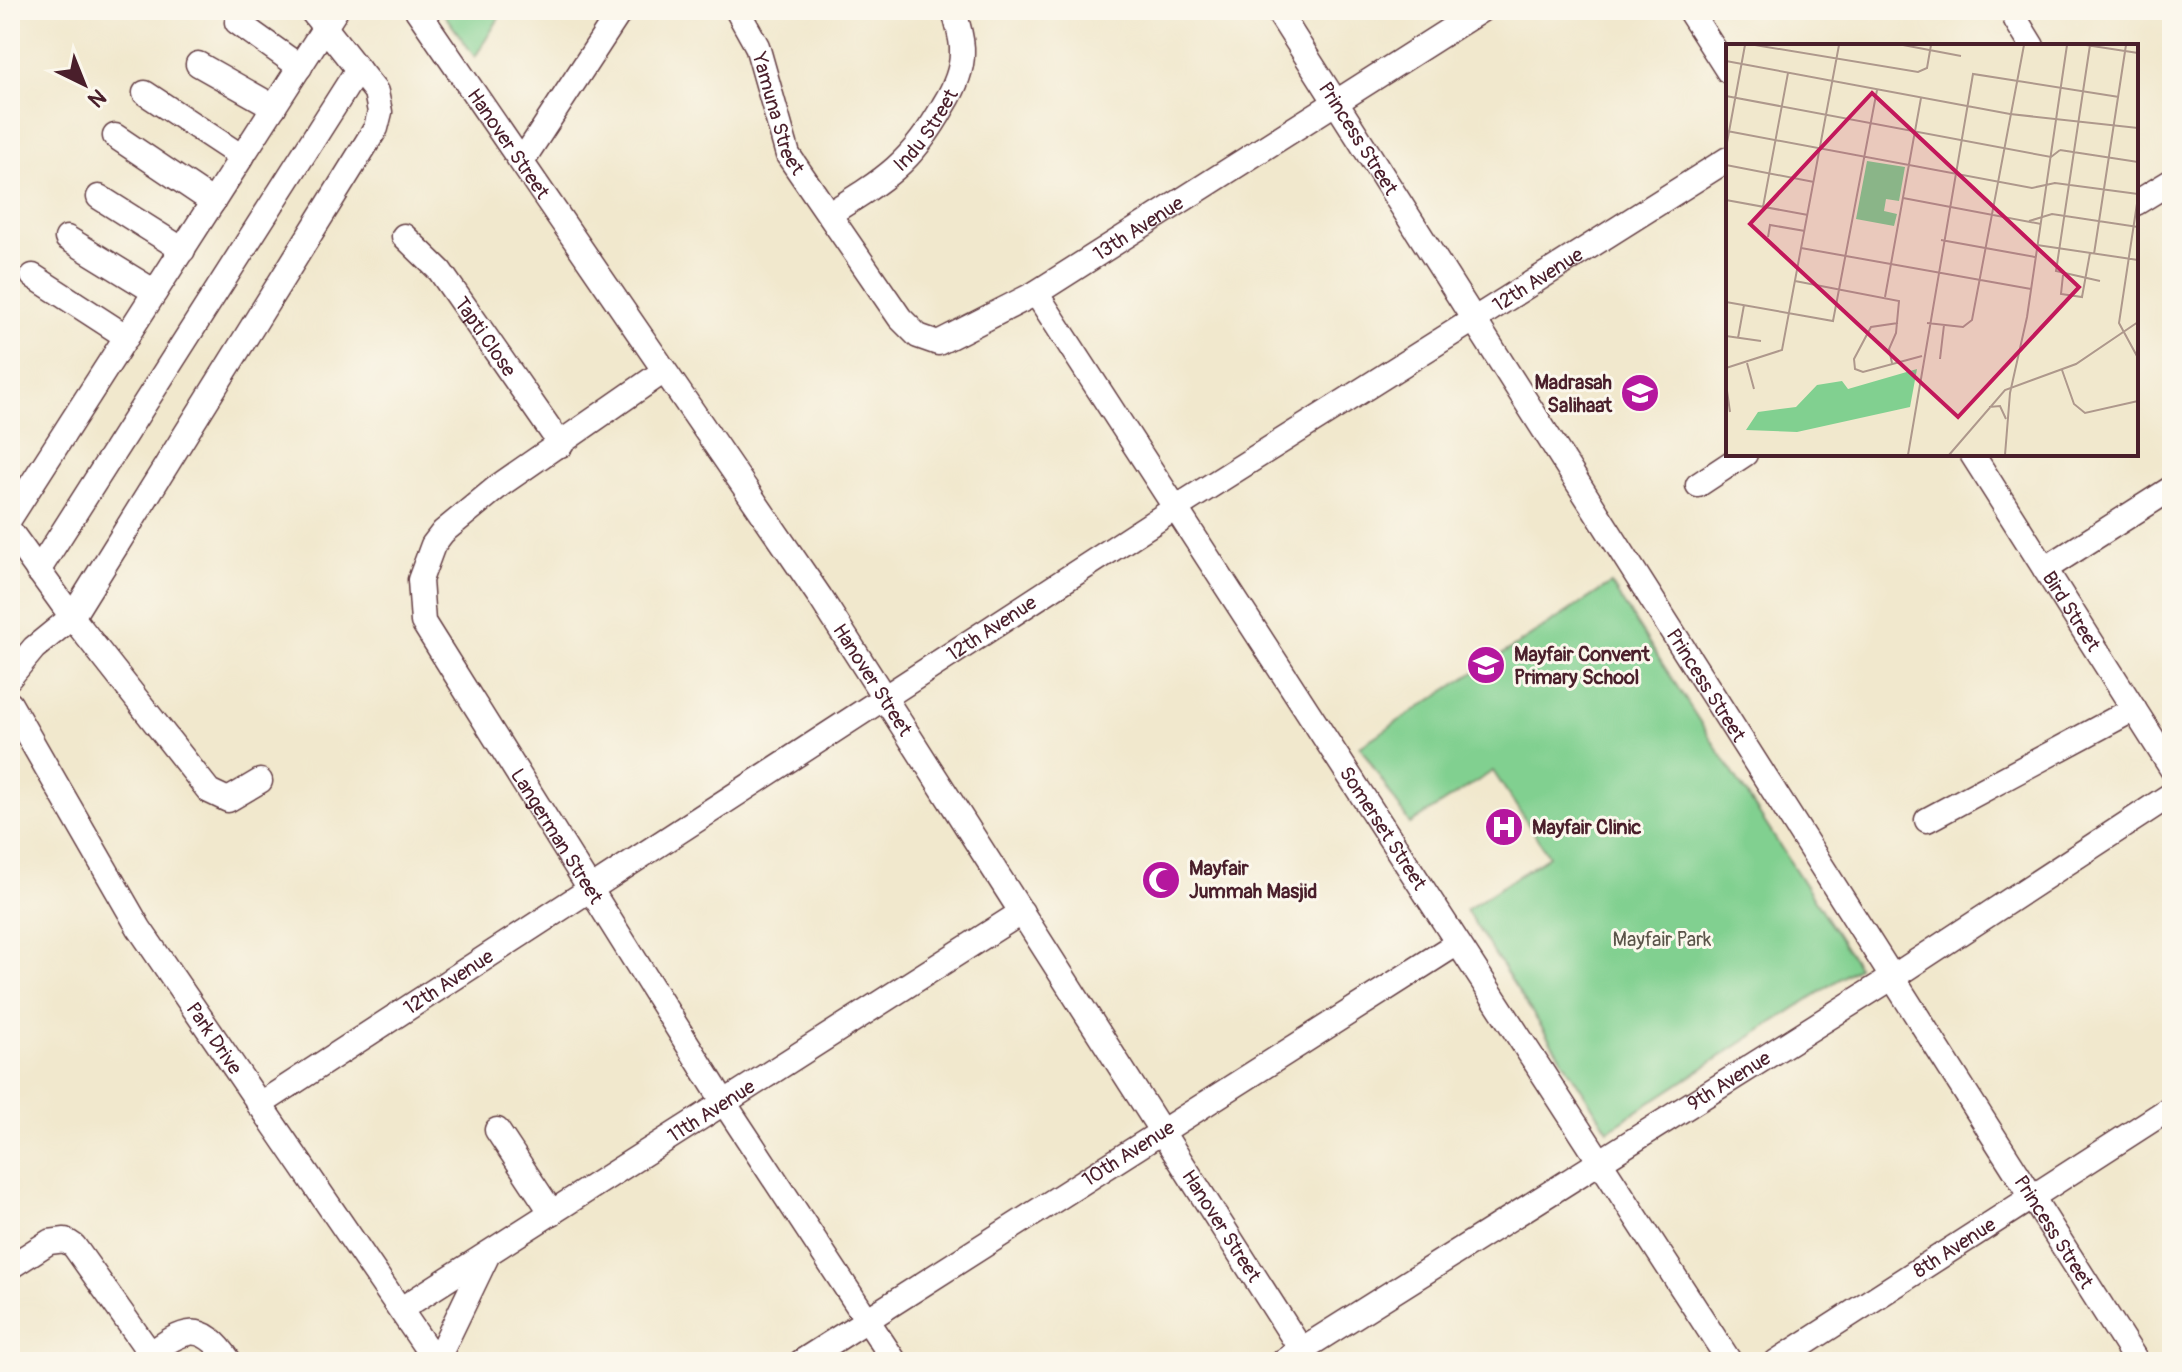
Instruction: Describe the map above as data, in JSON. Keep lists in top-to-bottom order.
{
  "streets": {
    "street": [
      "Yamuna Street",
      "Indu Street",
      "Princess Street",
      "Hanover Street",
      "13th Avenue",
      "12th Avenue",
      "Tapti Close",
      "Bird Street",
      "Somerset Street",
      "Langerman Street",
      "Park Drive",
      "9th Avenue",
      "11th Avenue",
      "10th Avenue",
      "8th Avenue"
    ]
  },
  "crossings": [
    ["Yamuna Street", "Indu Street"],
    ["Yamuna Street", "13th Avenue"],
    ["Indu Street", "13th Avenue"],
    ["Princess Street", "13th Avenue"],
    ["Princess Street", "12th Avenue"],
    ["Princess Street", "9th Avenue"],
    ["Princess Street", "8th Avenue"],
    ["Hanover Street", "12th Avenue"],
    ["Hanover Street", "Langerman Street"],
    ["Hanover Street", "9th Avenue"],
    ["Hanover Street", "11th Avenue"],
    ["Hanover Street", "10th Avenue"],
    ["13th Avenue", "Somerset Street"],
    ["12th Avenue", "Somerset Street"],
    ["12th Avenue", "Langerman Street"],
    ["12th Avenue", "Park Drive"],
    ["Tapti Close", "Langerman Street"],
    ["Somerset Street", "9th Avenue"],
    ["Somerset Street", "10th Avenue"],
    ["Langerman Street", "11th Avenue"],
    ["Langerman Street", "10th Avenue"],
    ["Park Drive", "11th Avenue"]
  ],
  "parks": ["Mayfair Park"],
  "places": {
    "school or university": ["Madrasah Salihaat", "Mayfair Convent Primary School"],
    "hospital": ["Mayfair Clinic"],
    "mosque": ["Mayfair Jummah Masjid"]
  },
  "north": "bottom right"
}
